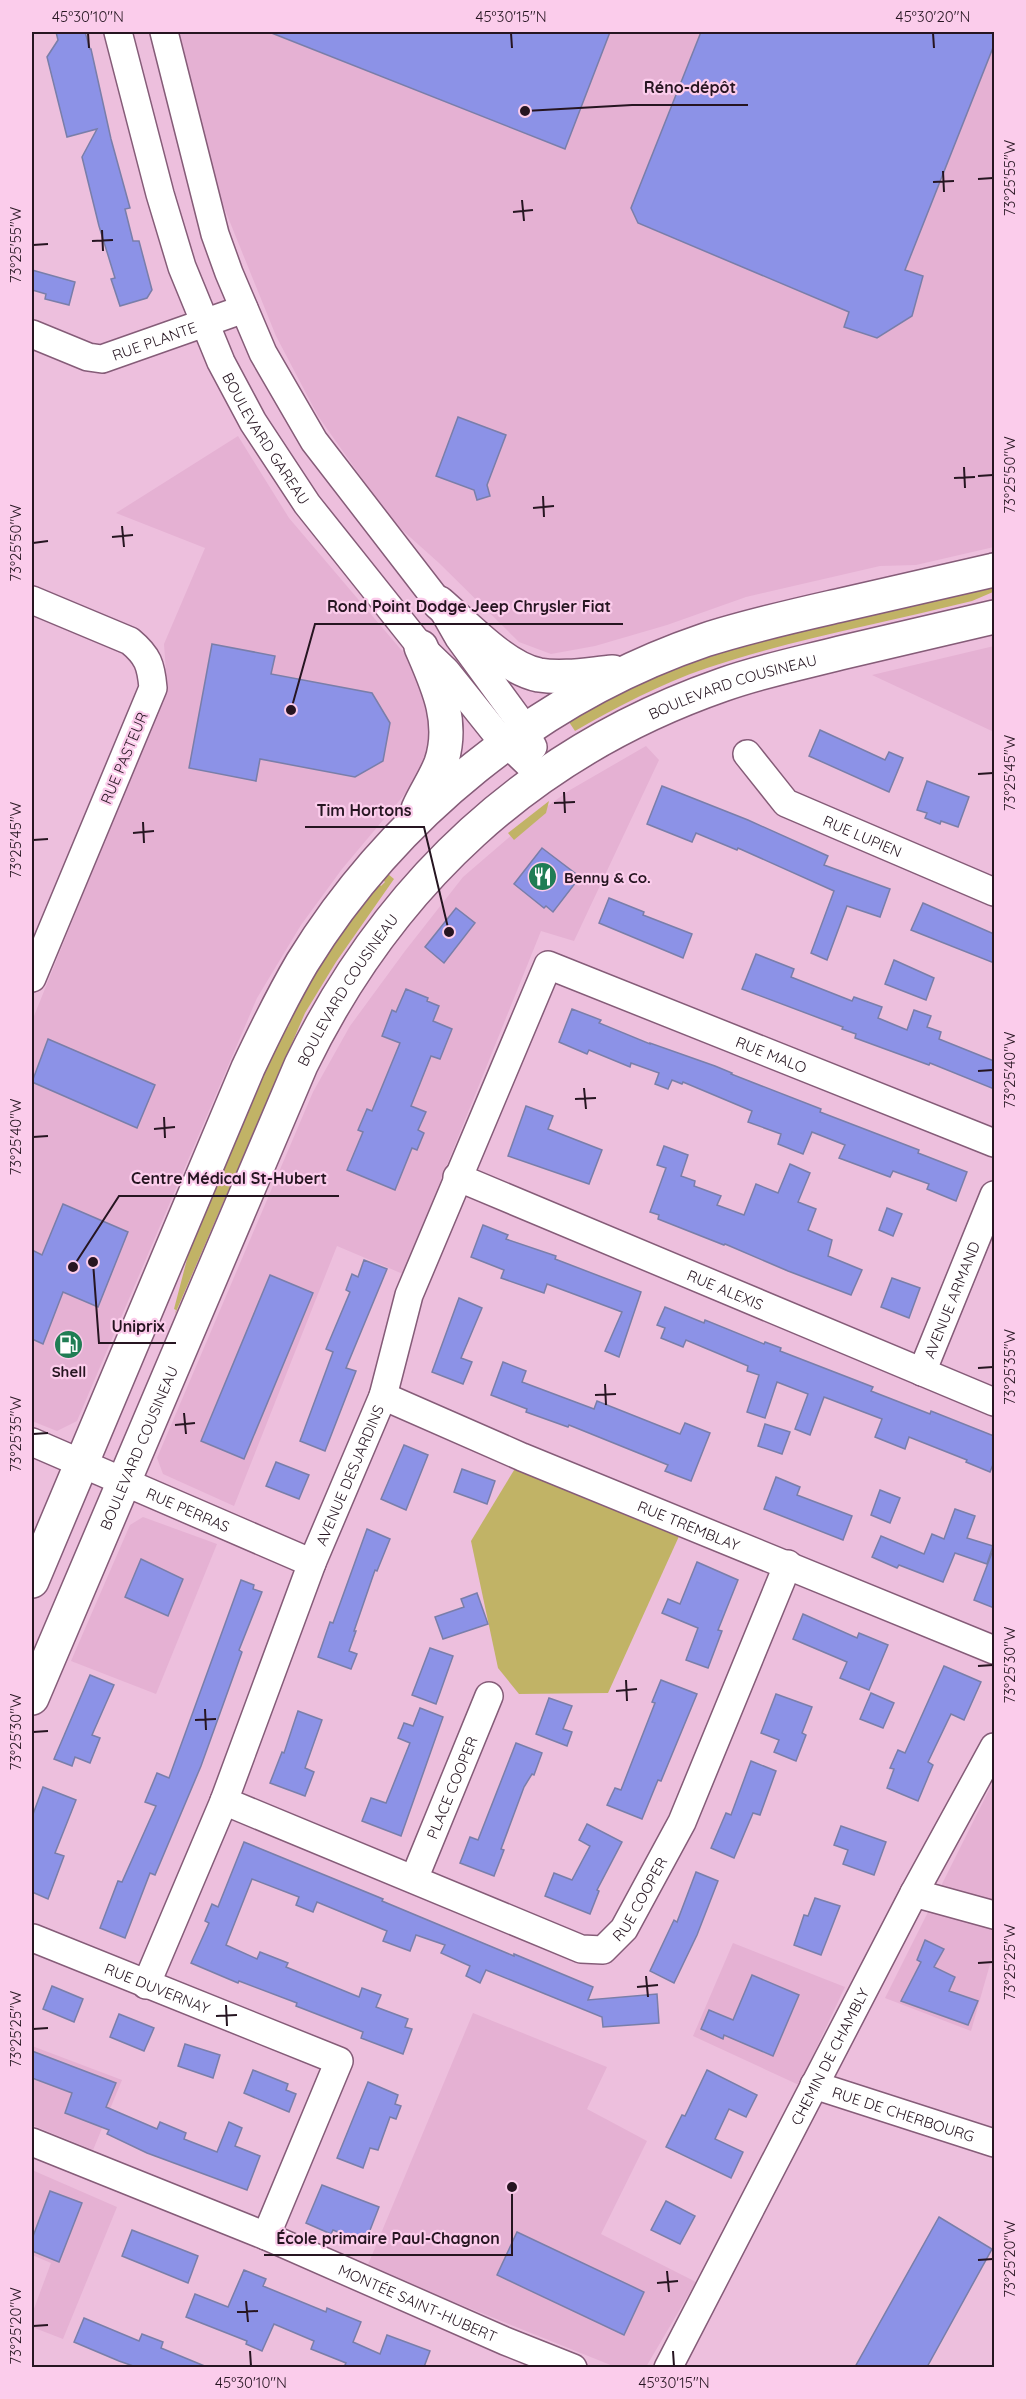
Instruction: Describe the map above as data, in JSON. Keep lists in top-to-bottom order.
{
  "streets": {
    "main road": ["BOULEVARD COUSINEAU"],
    "street": [
      "RUE PLANTE",
      "BOULEVARD GAREAU",
      "RUE PASTEUR",
      "RUE LUPIEN",
      "RUE MALO",
      "RUE ALEXIS",
      "AVENUE ARMAND",
      "AVENUE DESJARDINS",
      "RUE PERRAS",
      "RUE TREMBLAY",
      "PLACE COOPER",
      "RUE COOPER",
      "RUE DUVERNAY",
      "CHEMIN DE CHAMBLY",
      "RUE DE CHERBOURG",
      "MONTÉE SAINT-HUBERT"
    ]
  },
  "crossings": [
    ["RUE PLANTE", "BOULEVARD GAREAU"],
    ["BOULEVARD GAREAU", "BOULEVARD COUSINEAU"],
    ["BOULEVARD COUSINEAU", "RUE PERRAS"],
    ["RUE MALO", "AVENUE DESJARDINS"],
    ["RUE ALEXIS", "AVENUE ARMAND"],
    ["RUE ALEXIS", "AVENUE DESJARDINS"],
    ["AVENUE DESJARDINS", "RUE PERRAS"],
    ["AVENUE DESJARDINS", "RUE TREMBLAY"],
    ["AVENUE DESJARDINS", "RUE COOPER"],
    ["AVENUE DESJARDINS", "RUE DUVERNAY"],
    ["RUE TREMBLAY", "RUE COOPER"],
    ["PLACE COOPER", "RUE COOPER"],
    ["RUE DUVERNAY", "MONTÉE SAINT-HUBERT"],
    ["CHEMIN DE CHAMBLY", "RUE DE CHERBOURG"]
  ],
  "places": {
    "other": [
      "Réno-dépôt",
      "Rond Point Dodge Jeep Chrysler Fiat",
      "Tim Hortons",
      "Uniprix",
      "Centre Médical St-Hubert",
      "École primaire Paul-Chagnon"
    ],
    "restaurant": ["Benny & Co."],
    "fuel station": ["Shell"]
  },
  "coordinates": [
    "45°30'10\"N",
    "45°30'15\"N",
    "45°30'20\"N",
    "73°25'55\"W",
    "73°25'50\"W",
    "73°25'45\"W",
    "73°25'40\"W",
    "73°25'35\"W",
    "73°25'30\"W",
    "73°25'25\"W",
    "73°25'20\"W"
  ]
}
